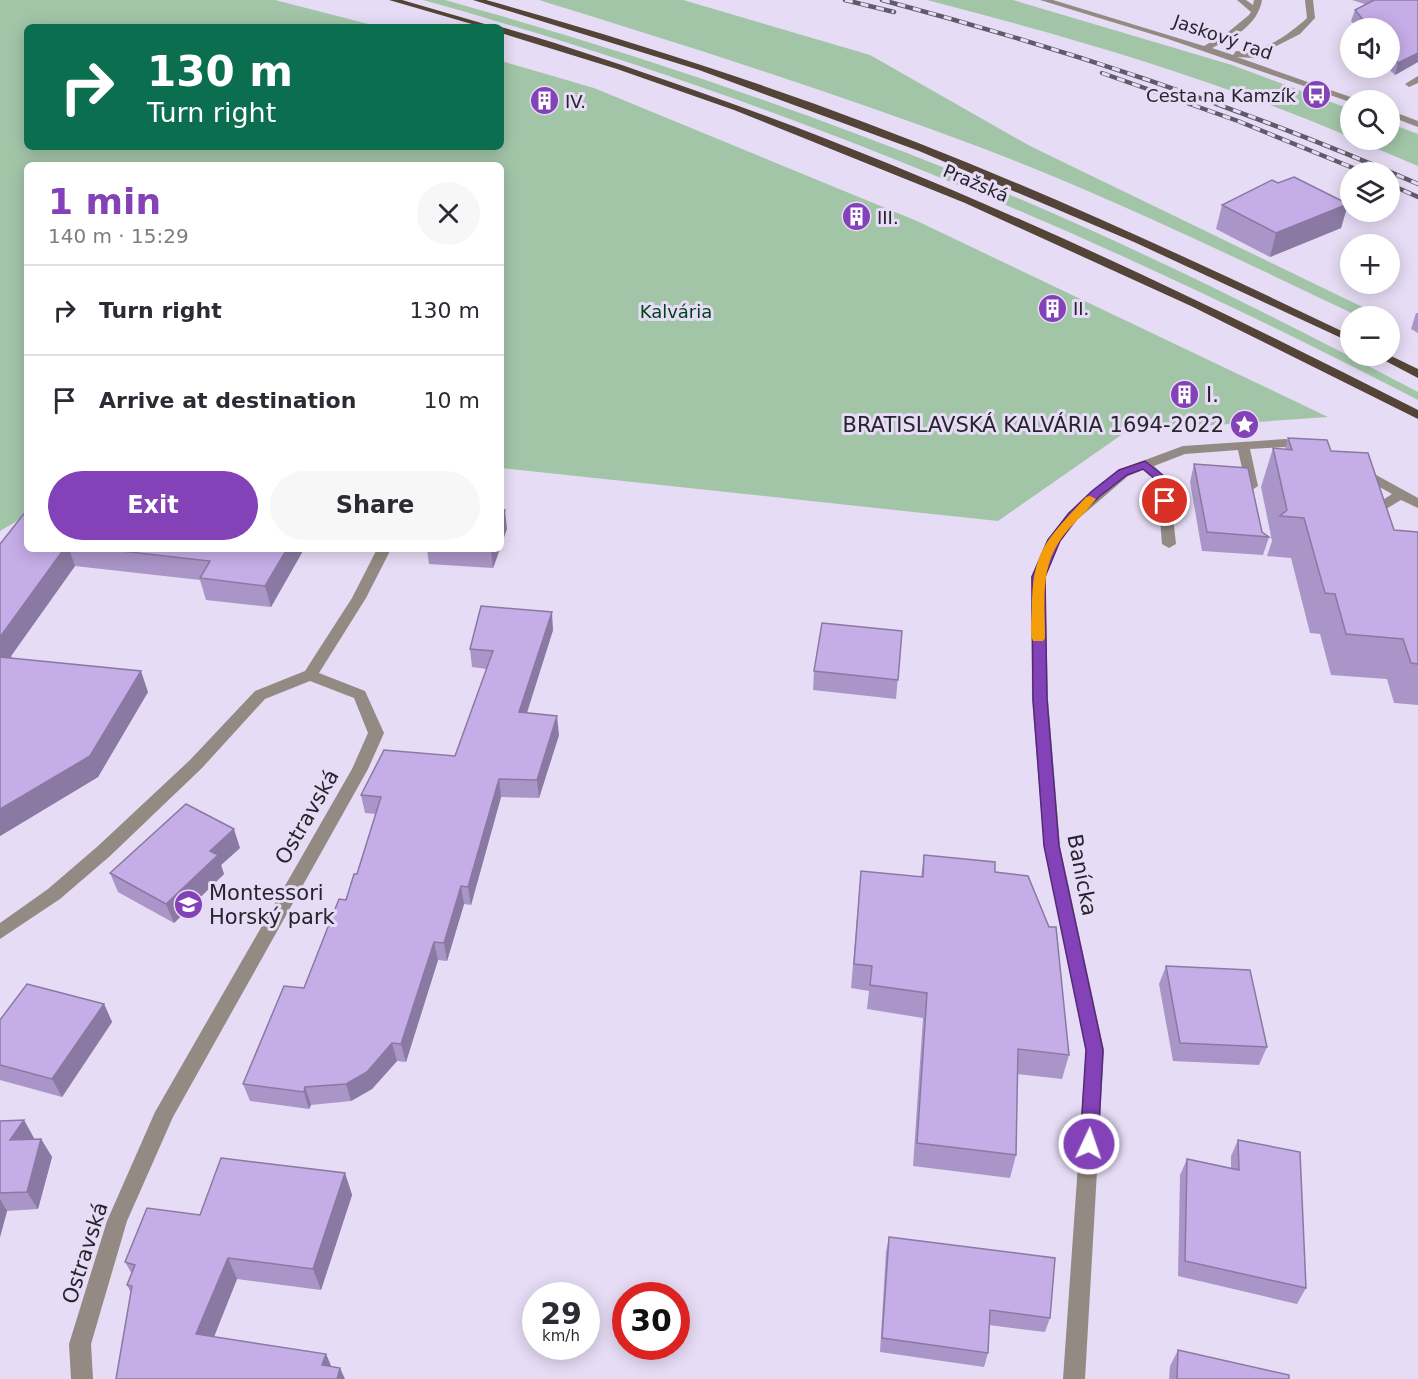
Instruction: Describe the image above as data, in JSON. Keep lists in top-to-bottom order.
{
  "streets": {
    "main road": ["Pražská"],
    "street": ["Jaskový rad", "Ostravská", "Banícka"]
  },
  "parks": ["Kalvária"],
  "places": {
    "bus stop": ["Cesta na Kamzík"],
    "building": [
      "IV.",
      "III.",
      "II.",
      "I."
    ],
    "place": ["BRATISLAVSKÁ KALVÁRIA 1694-2022"],
    "school or university": ["Montessori Horský park"]
  },
  "page": {
    "map_buttons": ["+", "−"],
    "turn": ["130 m", "Turn right"],
    "heading": ["1 min", "140 m · 15:29"],
    "list": [
      {
        "name": "Turn right",
        "value": "130 m"
      },
      {
        "name": "Arrive at destination",
        "value": "10 m"
      }
    ],
    "buttons": ["Exit", "Share"],
    "speed": "29 km/h",
    "limit": "30"
  }
}
